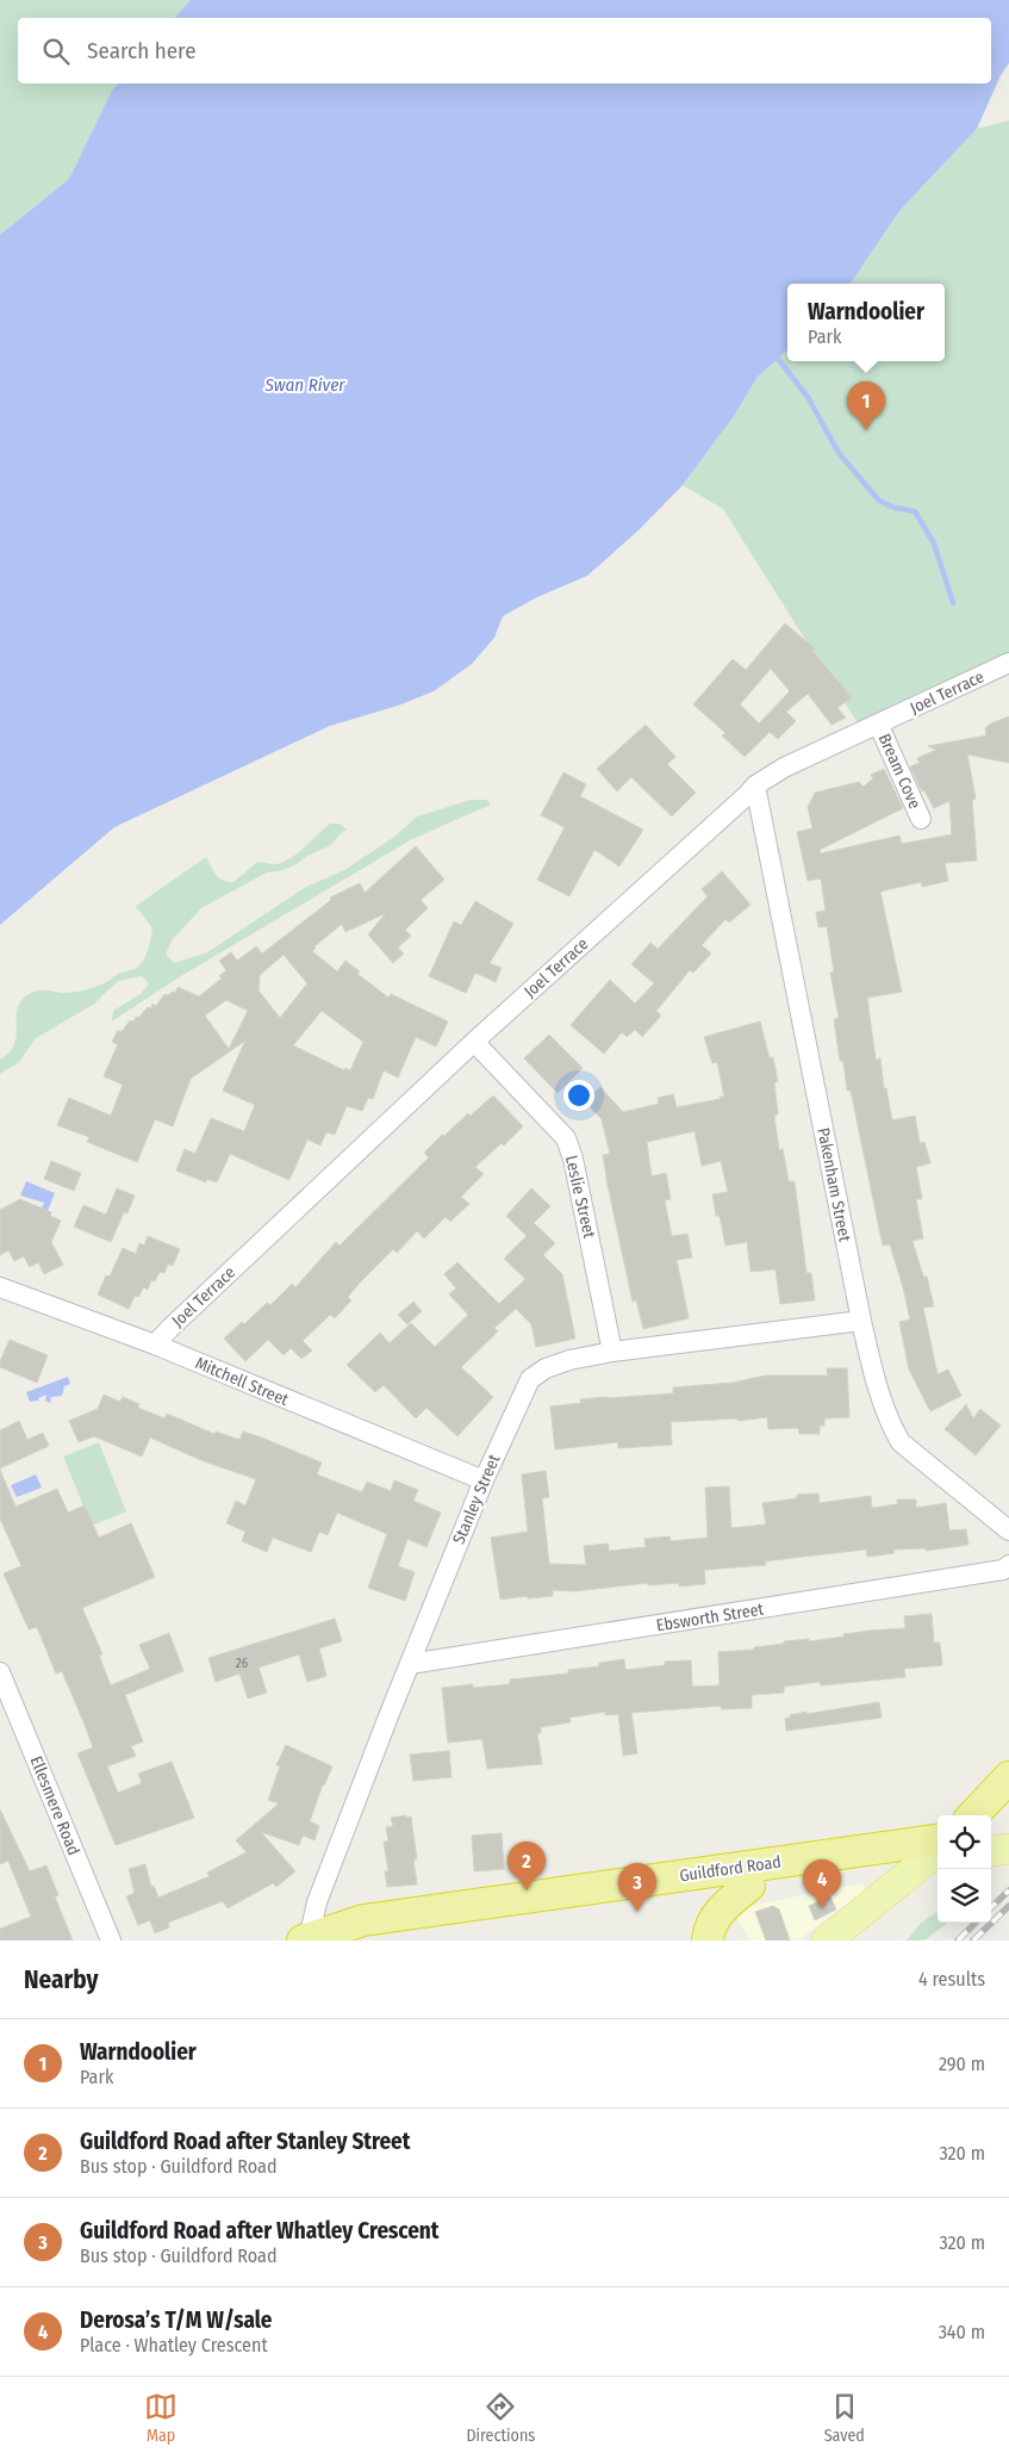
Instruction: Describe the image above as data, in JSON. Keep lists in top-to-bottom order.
{
  "streets": {
    "highway": ["Guildford Road"],
    "street": [
      "Joel Terrace",
      "Bream Cove",
      "Pakenham Street",
      "Leslie Street",
      "Mitchell Street",
      "Stanley Street",
      "Ebsworth Street",
      "Ellesmere Road"
    ]
  },
  "crossings": [
    ["Joel Terrace", "Bream Cove"],
    ["Joel Terrace", "Pakenham Street"],
    ["Joel Terrace", "Leslie Street"],
    ["Joel Terrace", "Mitchell Street"],
    ["Pakenham Street", "Stanley Street"],
    ["Leslie Street", "Stanley Street"],
    ["Mitchell Street", "Stanley Street"],
    ["Stanley Street", "Ebsworth Street"],
    ["Stanley Street", "Guildford Road"]
  ],
  "water": ["Swan River"],
  "house_numbers": ["26"],
  "page": {
    "search": "Search here",
    "popup": ["Warndoolier", "Park"],
    "pins": [
      "1",
      "2",
      "4",
      "3"
    ],
    "heading": ["Nearby", "4 results"],
    "list": [
      {
        "mark": "1",
        "name": "Warndoolier",
        "note": "Park",
        "value": "290 m"
      },
      {
        "mark": "2",
        "name": "Guildford Road after Stanley Street",
        "note": "Bus stop · Guildford Road",
        "value": "320 m"
      },
      {
        "mark": "3",
        "name": "Guildford Road after Whatley Crescent",
        "note": "Bus stop · Guildford Road",
        "value": "320 m"
      },
      {
        "mark": "4",
        "name": "Derosa’s T/M W/sale",
        "note": "Place · Whatley Crescent",
        "value": "340 m"
      }
    ],
    "nav": ["Map", "Directions", "Saved"]
  }
}
